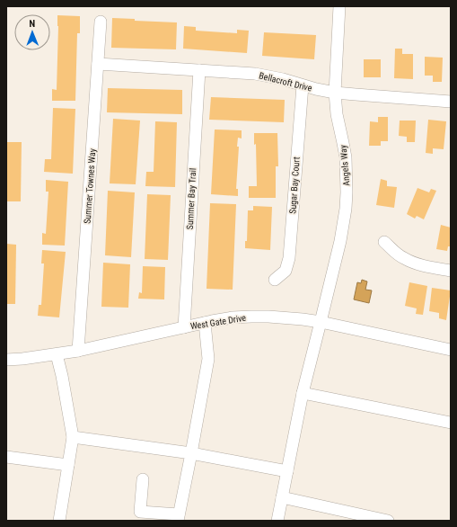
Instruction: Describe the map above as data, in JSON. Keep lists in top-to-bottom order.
{
  "streets": {
    "street": [
      "Bellacroft Drive",
      "Angels Way",
      "Sugar Bay Court",
      "Summer Townes Way",
      "Summer Bay Trail",
      "West Gate Drive"
    ]
  },
  "crossings": [
    ["Bellacroft Drive", "Angels Way"],
    ["Bellacroft Drive", "Sugar Bay Court"],
    ["Bellacroft Drive", "Summer Townes Way"],
    ["Bellacroft Drive", "Summer Bay Trail"],
    ["Angels Way", "West Gate Drive"],
    ["Summer Townes Way", "West Gate Drive"],
    ["Summer Bay Trail", "West Gate Drive"]
  ],
  "north": "top"
}
